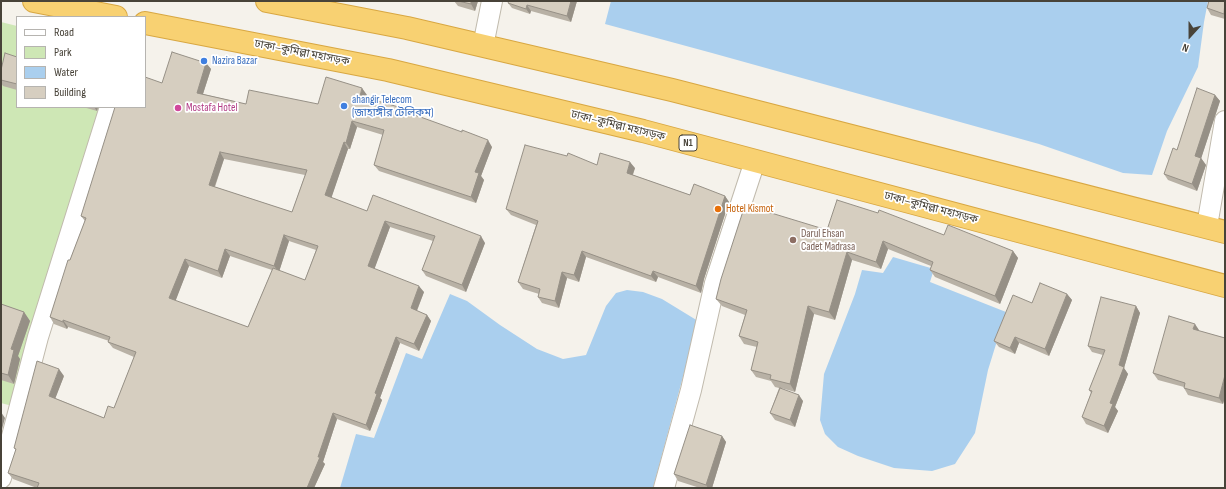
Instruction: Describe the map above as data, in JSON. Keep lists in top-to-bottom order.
{
  "streets": {
    "highway": ["ঢাকা–কুমিল্লা মহাসড়ক", "N1"]
  },
  "places": [
    "Nazira Bazar",
    "ahangir Telecom (জাহাঙ্গীর টেলিকম)",
    "Mostafa Hotel",
    "Hotel Kismot",
    "Darul Ehsan Cadet Madrasa"
  ],
  "legend": [
    "Road",
    "Park",
    "Water",
    "Building"
  ],
  "north": "bottom"
}
